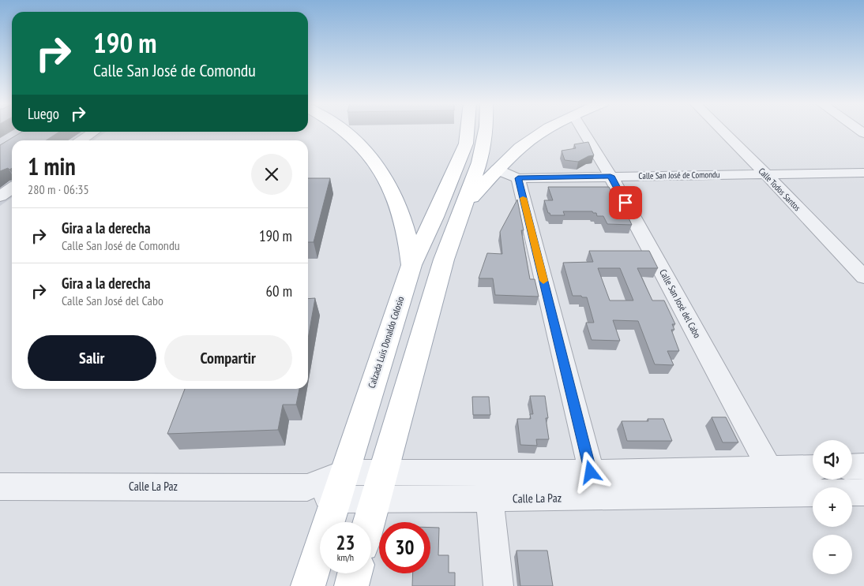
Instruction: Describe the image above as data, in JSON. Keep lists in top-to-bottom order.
{
  "streets": {
    "main road": ["Calzada Luis Donaldo Colosio"],
    "street": [
      "Calle San José de Comondu",
      "Calle Todos Santos",
      "Calle San José del Cabo",
      "Calle La Paz"
    ]
  },
  "crossings": [
    ["Calle San José de Comondu", "Calle Todos Santos"],
    ["Calle San José de Comondu", "Calle San José del Cabo"],
    ["Calle San José del Cabo", "Calle La Paz"],
    ["Calzada Luis Donaldo Colosio", "Calle La Paz"]
  ],
  "page": {
    "turn": ["190 m", "Calle San José de Comondu"],
    "then": "Luego",
    "heading": ["1 min", "280 m · 06:35"],
    "list": [
      {
        "name": "Gira a la derecha",
        "note": "Calle San José de Comondu",
        "value": "190 m"
      },
      {
        "name": "Gira a la derecha",
        "note": "Calle San José del Cabo",
        "value": "60 m"
      }
    ],
    "buttons": ["Salir", "Compartir"],
    "map_buttons": ["+", "−"],
    "speed": "23 km/h",
    "limit": "30"
  }
}
